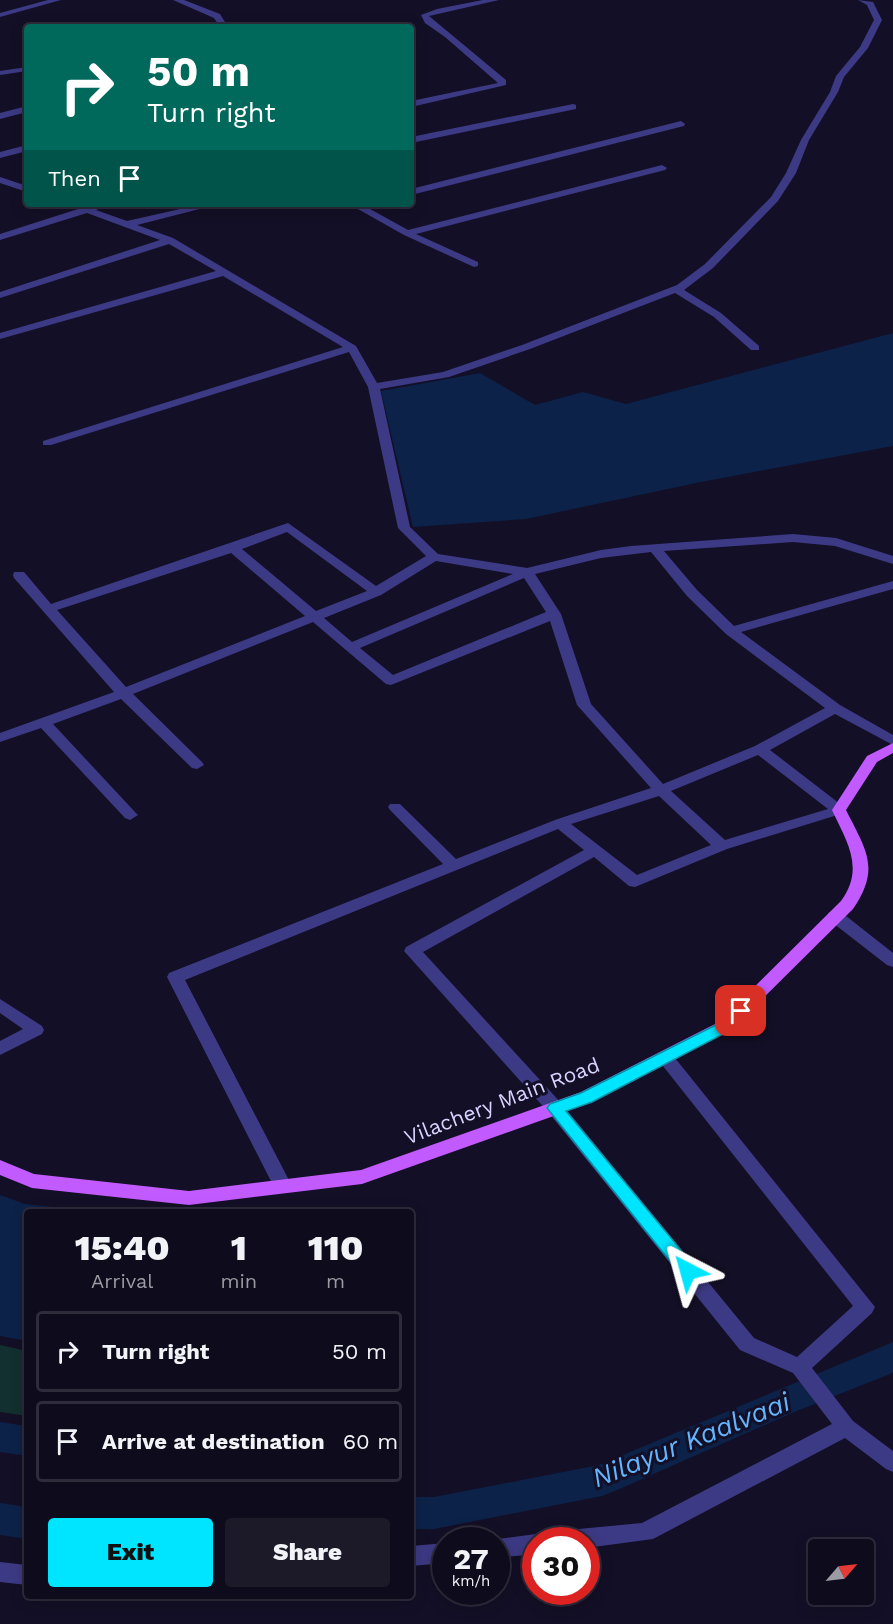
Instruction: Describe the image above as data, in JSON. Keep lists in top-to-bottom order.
{
  "streets": {
    "main road": ["Vilachery Main Road"]
  },
  "water": ["Nilayur Kaalvaai"],
  "north": "top right",
  "page": {
    "turn": ["50 m", "Turn right"],
    "then": "Then",
    "eta": [
      "15:40",
      "Arrival",
      "1",
      "min",
      "110",
      "m"
    ],
    "list": [
      {
        "name": "Turn right",
        "value": "50 m"
      },
      {
        "name": "Arrive at destination",
        "value": "60 m"
      }
    ],
    "buttons": ["Exit", "Share"],
    "speed": "27 km/h",
    "limit": "30"
  }
}
